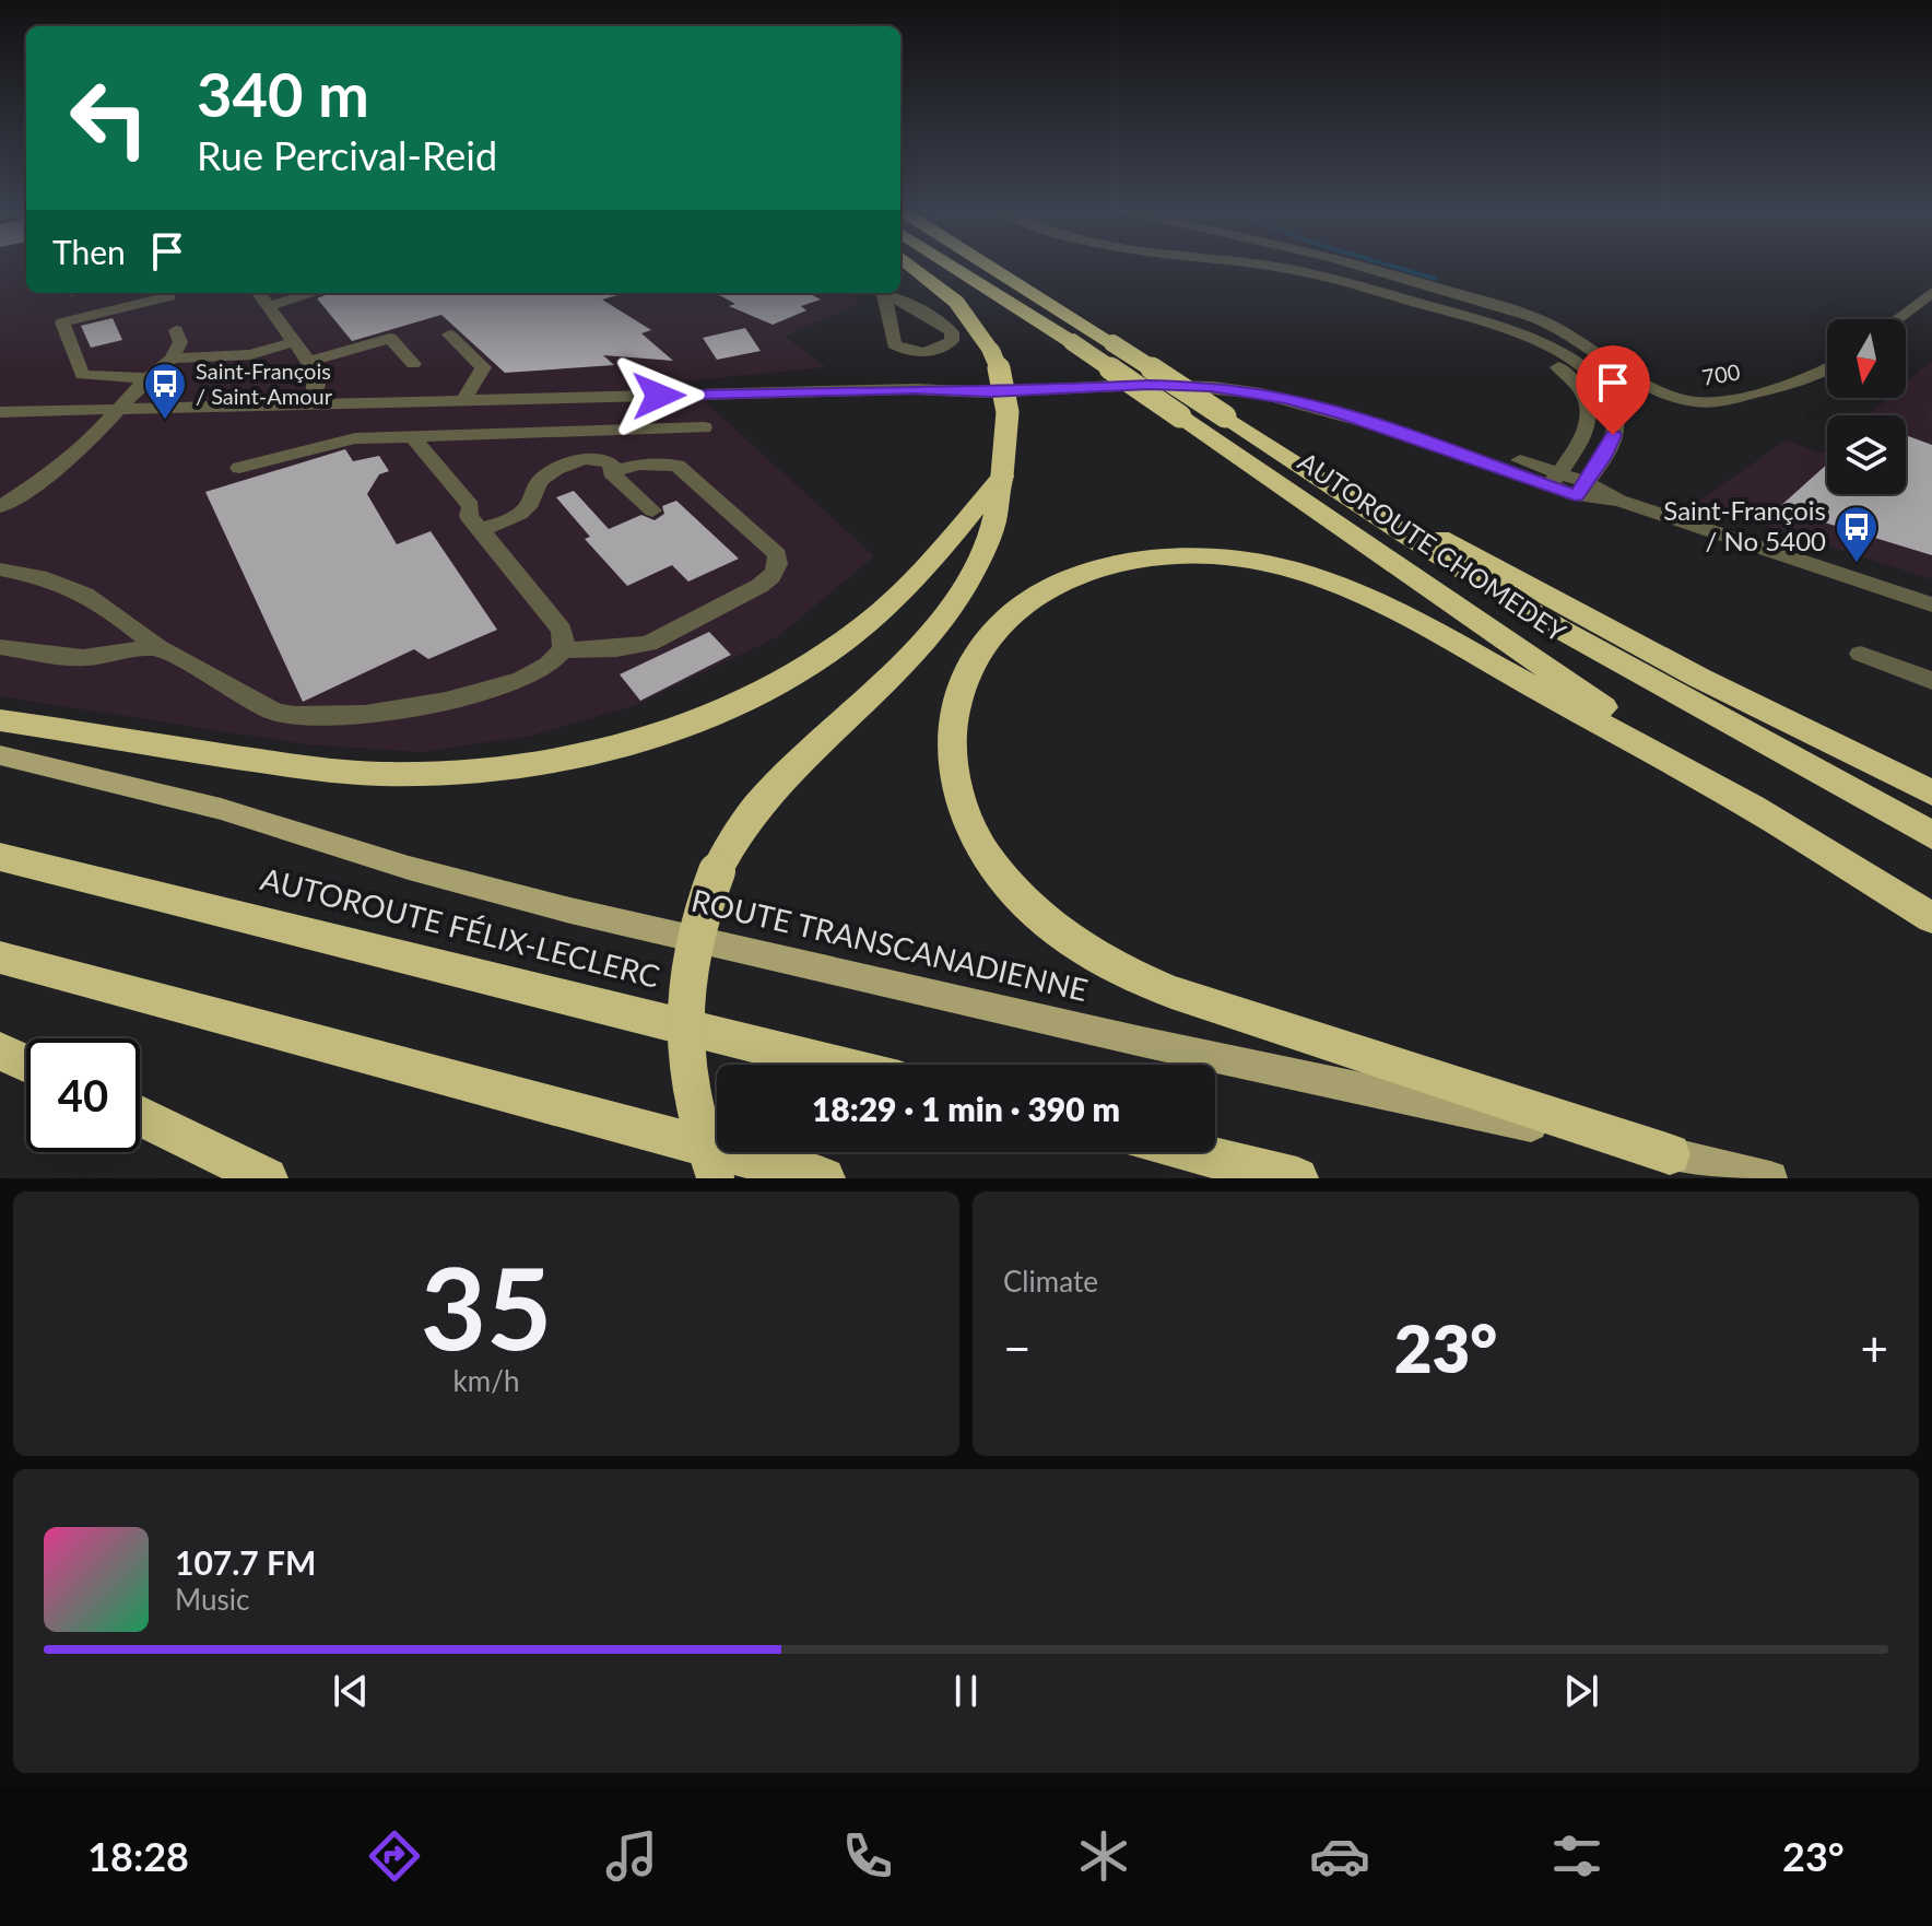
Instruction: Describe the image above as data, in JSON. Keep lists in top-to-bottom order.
{
  "streets": {
    "highway": ["AUTOROUTE CHOMEDEY", "AUTOROUTE FÉLIX-LECLERC"],
    "main road": ["ROUTE TRANSCANADIENNE"],
    "street": ["700"]
  },
  "places": {
    "bus stop": ["Saint-François / Saint-Amour", "Saint-François / No 5400"]
  },
  "north": "bottom",
  "page": {
    "turn": ["340 m", "Rue Percival-Reid"],
    "then": "Then",
    "limit": "40",
    "trip": "18:29 · 1 min · 390 m",
    "tile": [
      ["35", "km/h"],
      "Climate"
    ],
    "heat": ["−", "23°", "+"],
    "song": ["107.7 FM", "Music"],
    "tabs": ["18:28", "23°"]
  }
}
